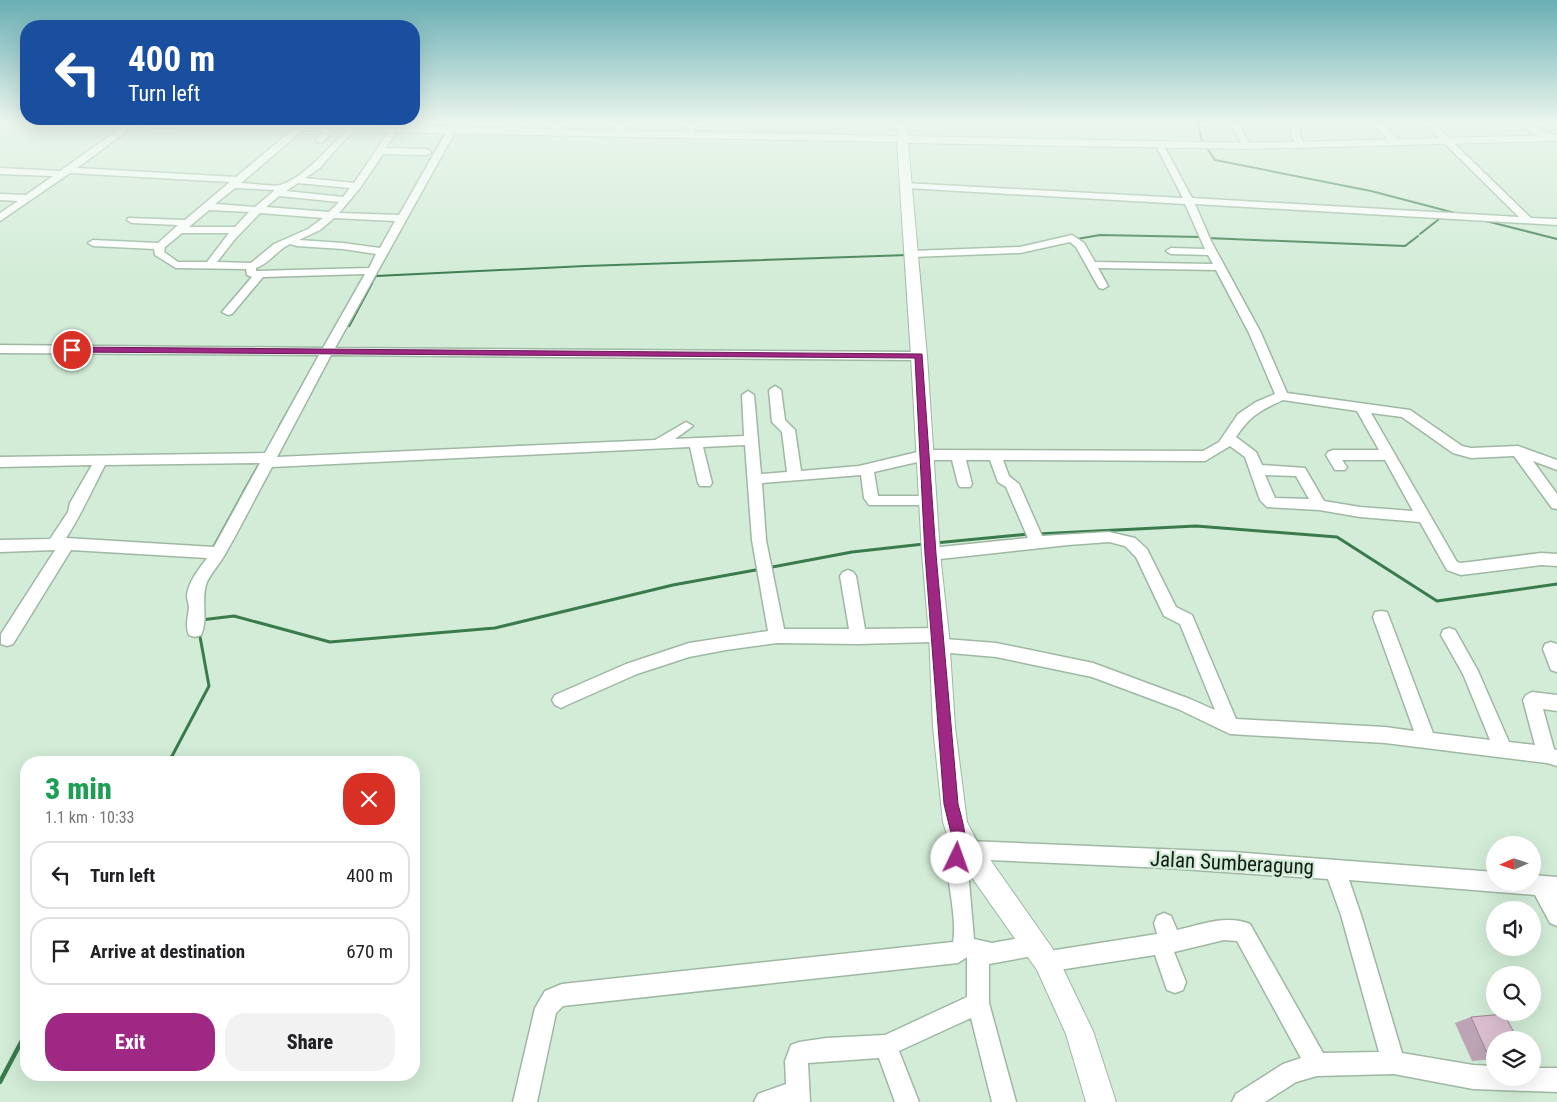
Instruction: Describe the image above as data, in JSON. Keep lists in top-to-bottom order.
{
  "streets": {
    "street": ["Jalan Sumberagung"]
  },
  "north": "left",
  "page": {
    "turn": ["400 m", "Turn left"],
    "heading": ["3 min", "1.1 km · 10:33"],
    "list": [
      {
        "name": "Turn left",
        "value": "400 m"
      },
      {
        "name": "Arrive at destination",
        "value": "670 m"
      }
    ],
    "buttons": ["Exit", "Share"]
  }
}
